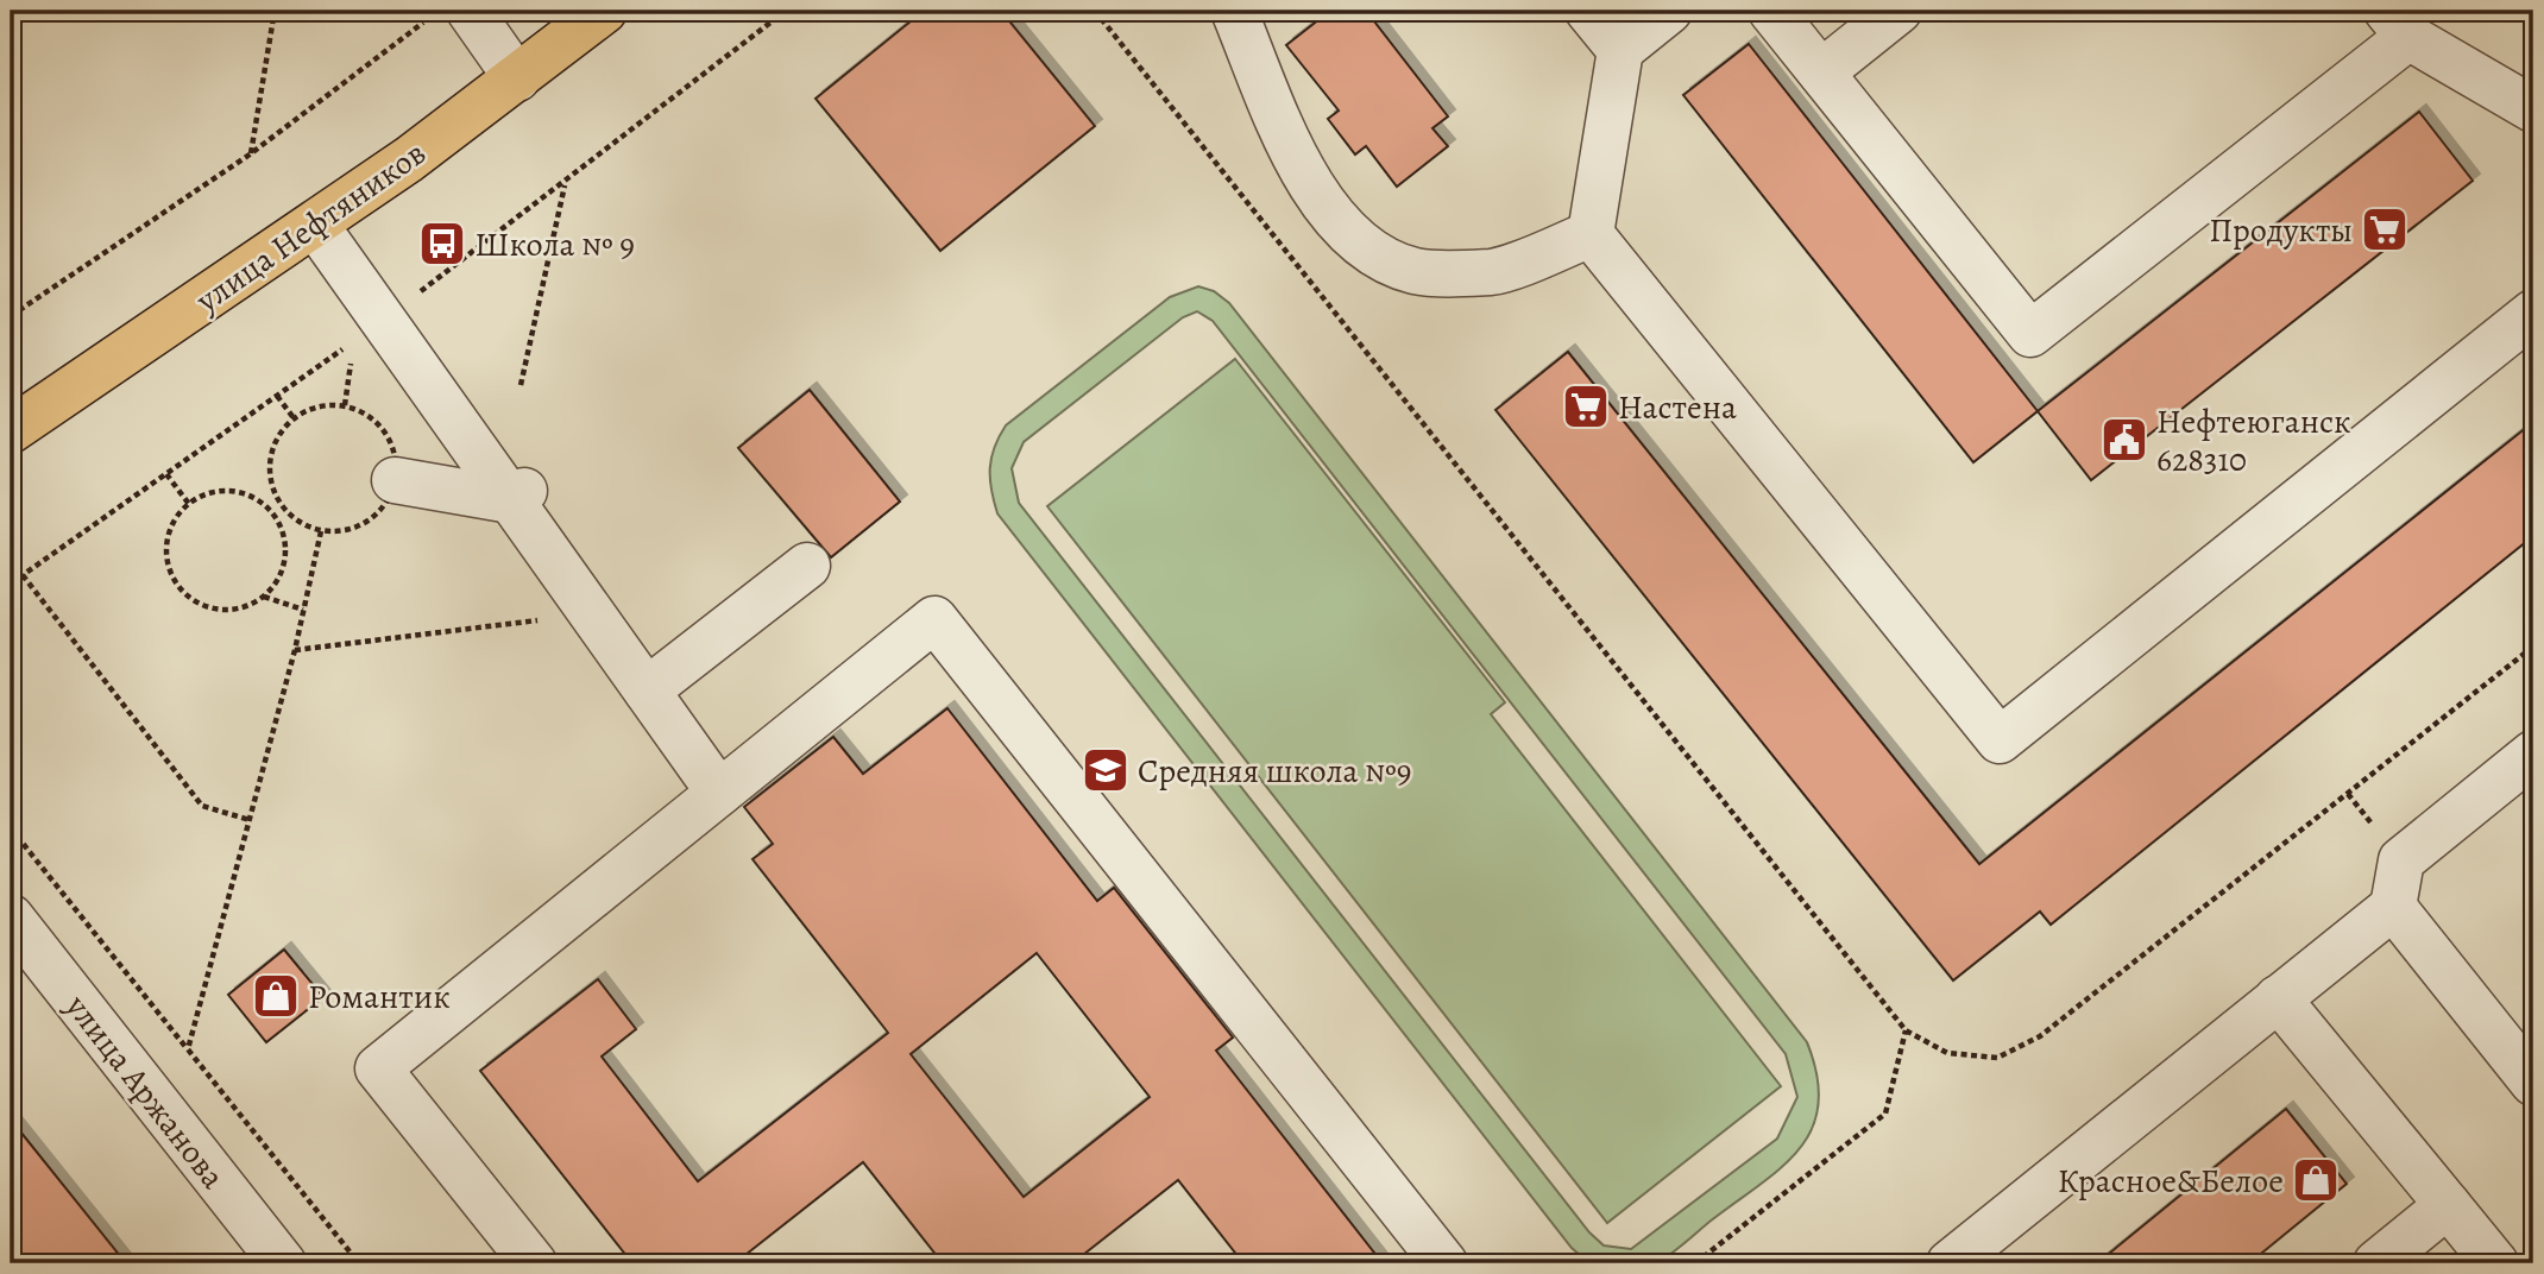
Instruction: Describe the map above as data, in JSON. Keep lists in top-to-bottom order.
{
  "streets": {
    "main road": ["улица Нефтяников"],
    "street": ["улица Аржанова"]
  },
  "places": {
    "supermarket": ["Продукты", "Настена"],
    "bus stop": ["Школа № 9"],
    "public building": ["Нефтеюганск 628310"],
    "school or university": ["Средняя школа №9"],
    "shop": ["Романтик", "Красное&Белое"]
  }
}
